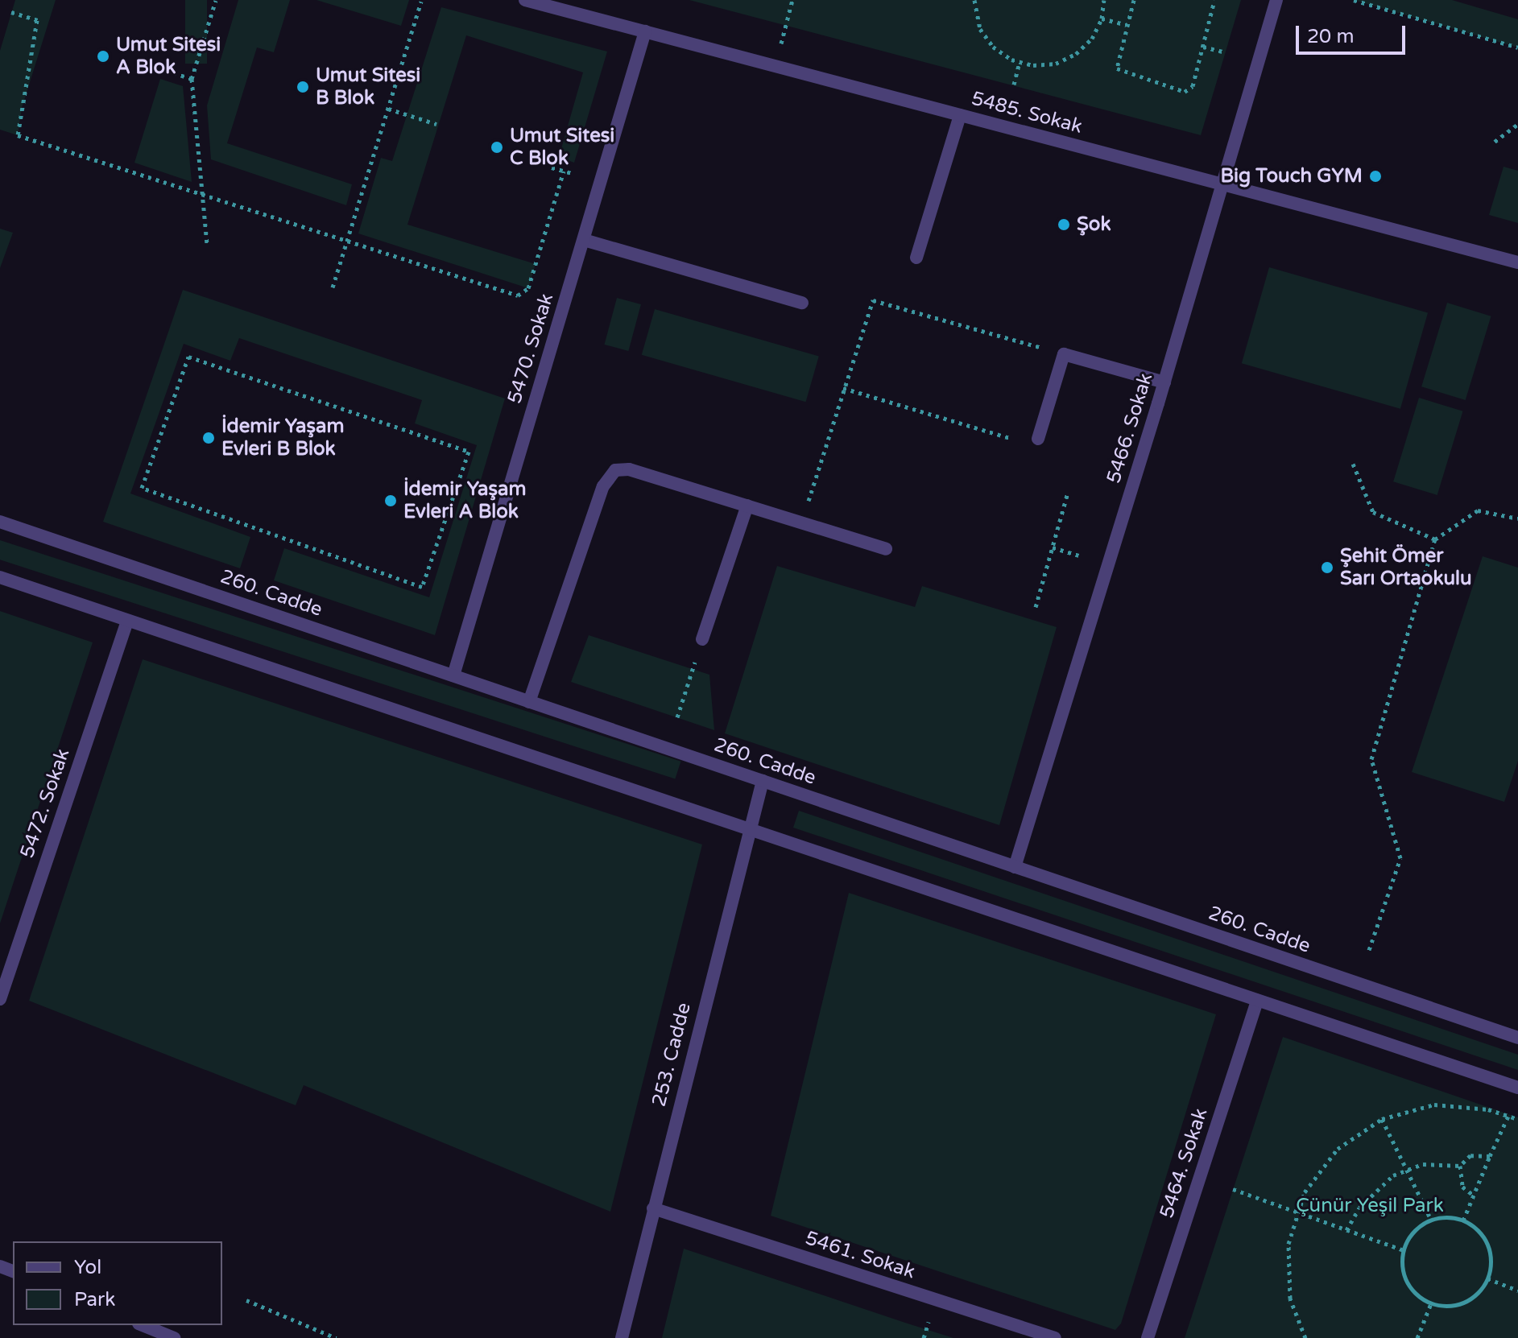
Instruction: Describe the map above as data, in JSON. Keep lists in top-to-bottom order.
{
  "streets": {
    "street": [
      "5485. Sokak",
      "5470. Sokak",
      "5466. Sokak",
      "260. Cadde",
      "5472. Sokak",
      "253. Cadde",
      "5464. Sokak",
      "5461. Sokak"
    ]
  },
  "crossings": [
    ["5485. Sokak", "5470. Sokak"],
    ["5485. Sokak", "5466. Sokak"],
    ["5470. Sokak", "260. Cadde"],
    ["5466. Sokak", "260. Cadde"],
    ["260. Cadde", "253. Cadde"],
    ["253. Cadde", "5461. Sokak"]
  ],
  "parks": ["Çünür Yeşil Park"],
  "places": [
    "Umut Sitesi A Blok",
    "Umut Sitesi B Blok",
    "Umut Sitesi C Blok",
    "Big Touch GYM",
    "Şok",
    "İdemir Yaşam Evleri B Blok",
    "İdemir Yaşam Evleri A Blok",
    "Şehit Ömer Sarı Ortaokulu"
  ],
  "legend": ["Yol", "Park"],
  "scale_bar": "20 m"
}
